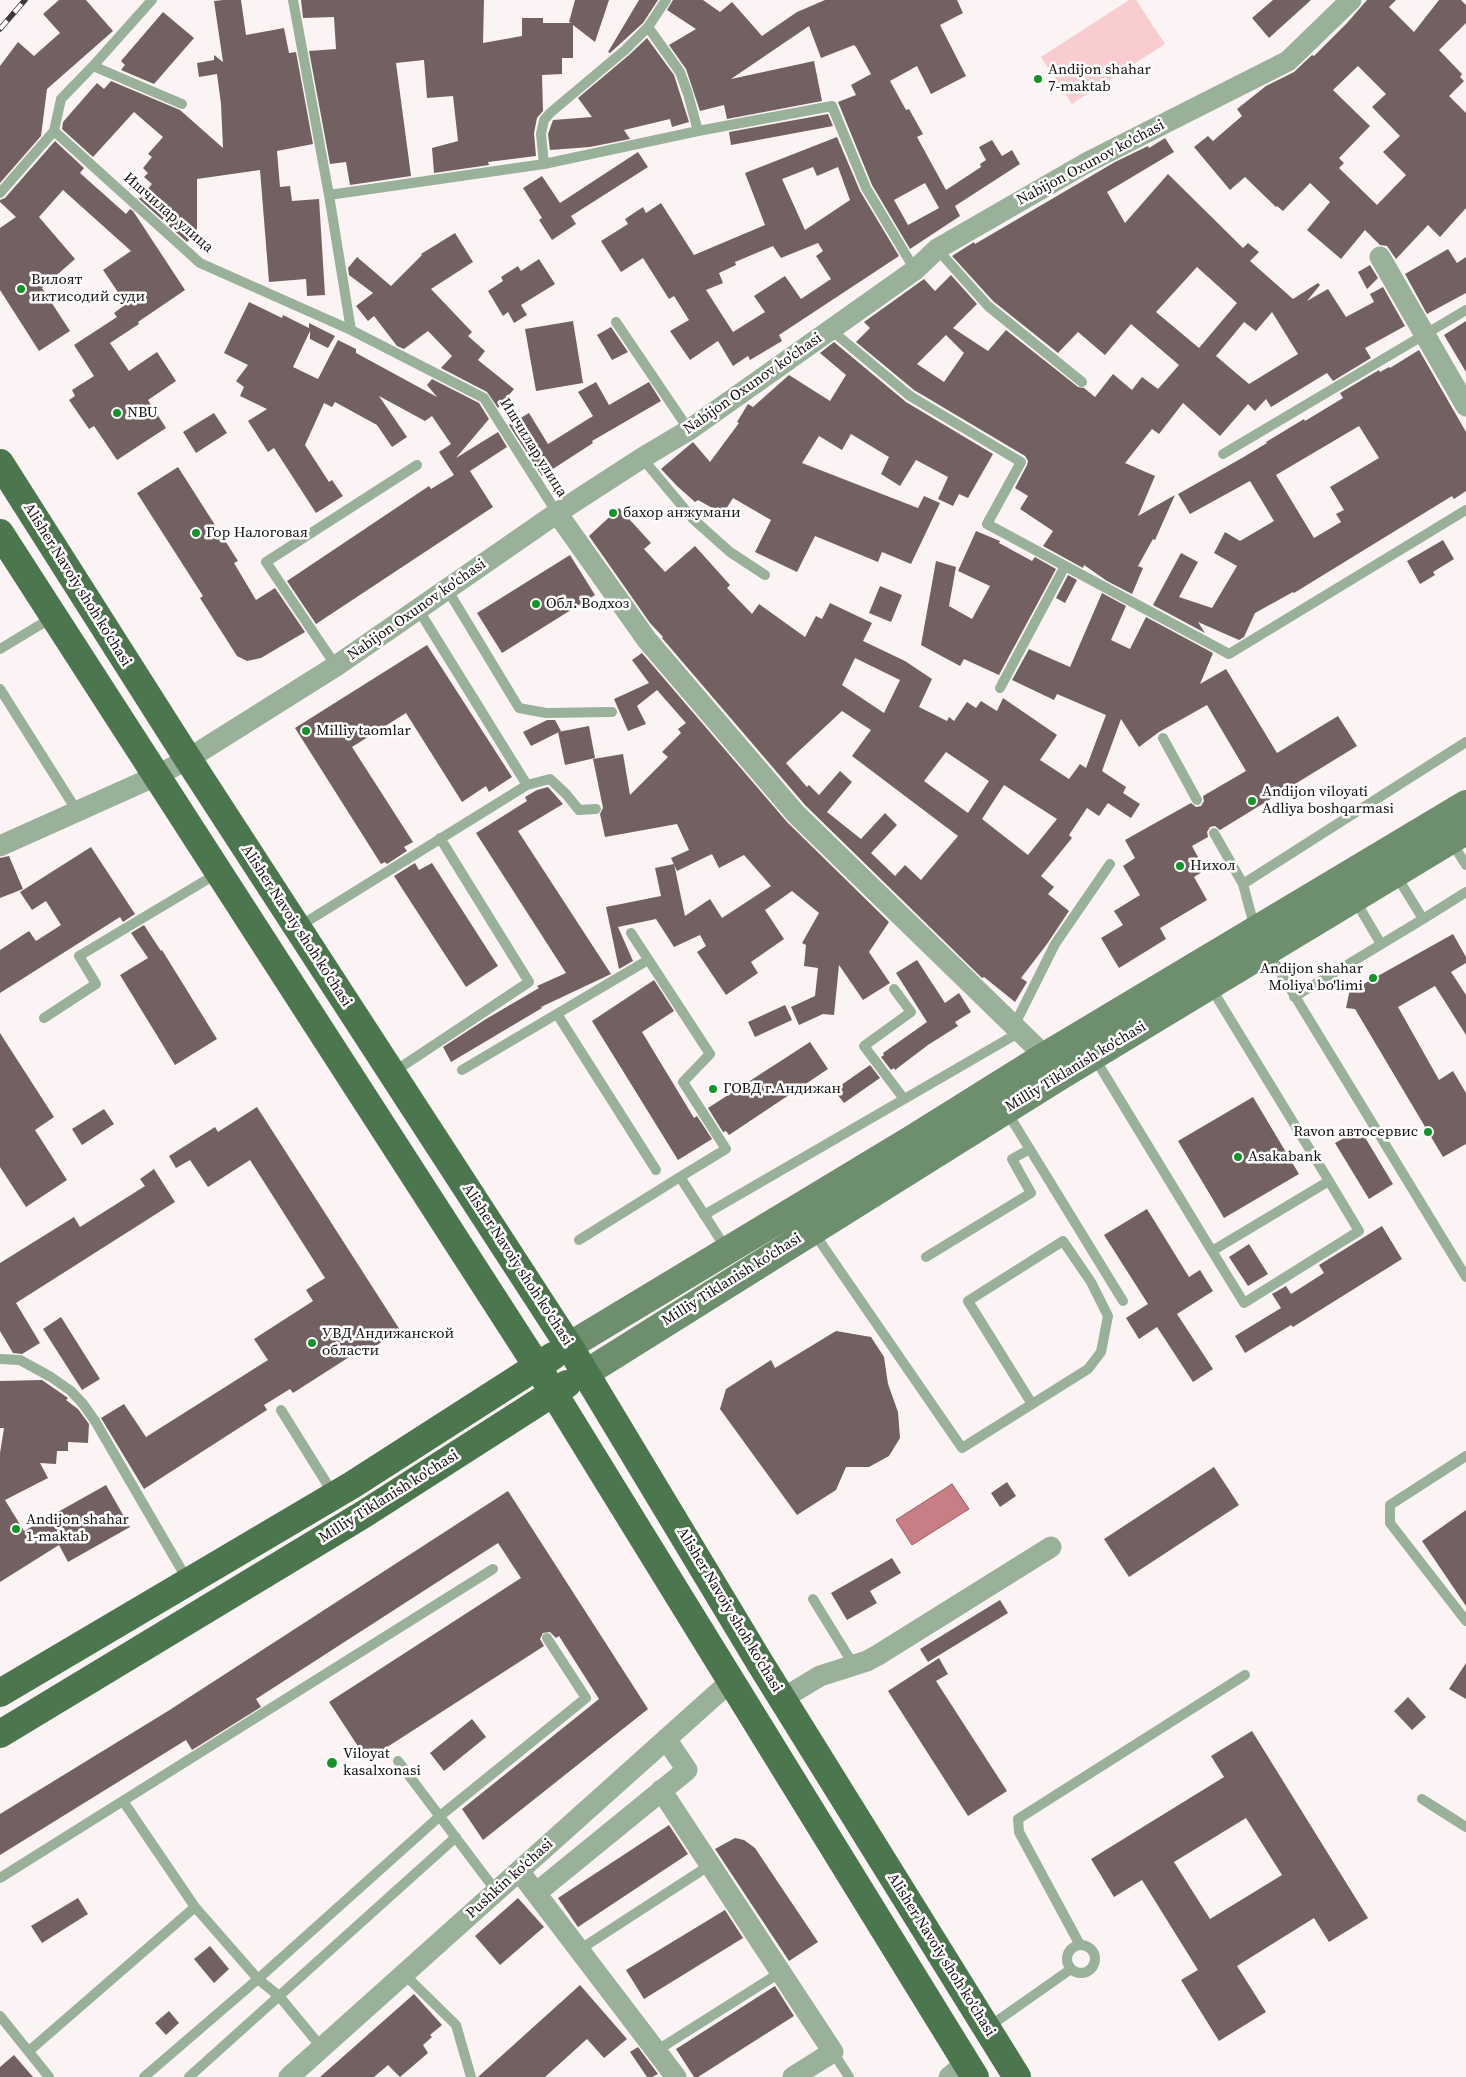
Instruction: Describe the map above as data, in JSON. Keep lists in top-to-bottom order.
{
  "streets": {
    "main road": ["Alisher Navoiy shoh ko'chasi", "Milliy Tiklanish ko'chasi"],
    "street": ["Nabijon Oxunov ko'chasi", "Pushkin ko'chasi"],
    "lane": ["Ишчилар улица"]
  },
  "crossings": [
    ["Nabijon Oxunov ko'chasi", "Ишчилар улица"],
    ["Nabijon Oxunov ko'chasi", "Alisher Navoiy shoh ko'chasi"],
    ["Alisher Navoiy shoh ko'chasi", "Milliy Tiklanish ko'chasi"]
  ],
  "places": [
    "Andijon shahar 7-maktab",
    "Вилоят иктисодий суди",
    "NBU",
    "бахор анжумани",
    "Гор Налоговая",
    "Обл. Водхоз",
    "Milliy taomlar",
    "Andijon viloyati Adliya boshqarmasi",
    "Нихол",
    "Andijon shahar Moliya bo'limi",
    "ГОВД г.Андижан",
    "Ravon автосервис",
    "Asakabank",
    "УВД Андижанской области",
    "Andijon shahar 1-maktab",
    "Viloyat kasalxonasi"
  ]
}
